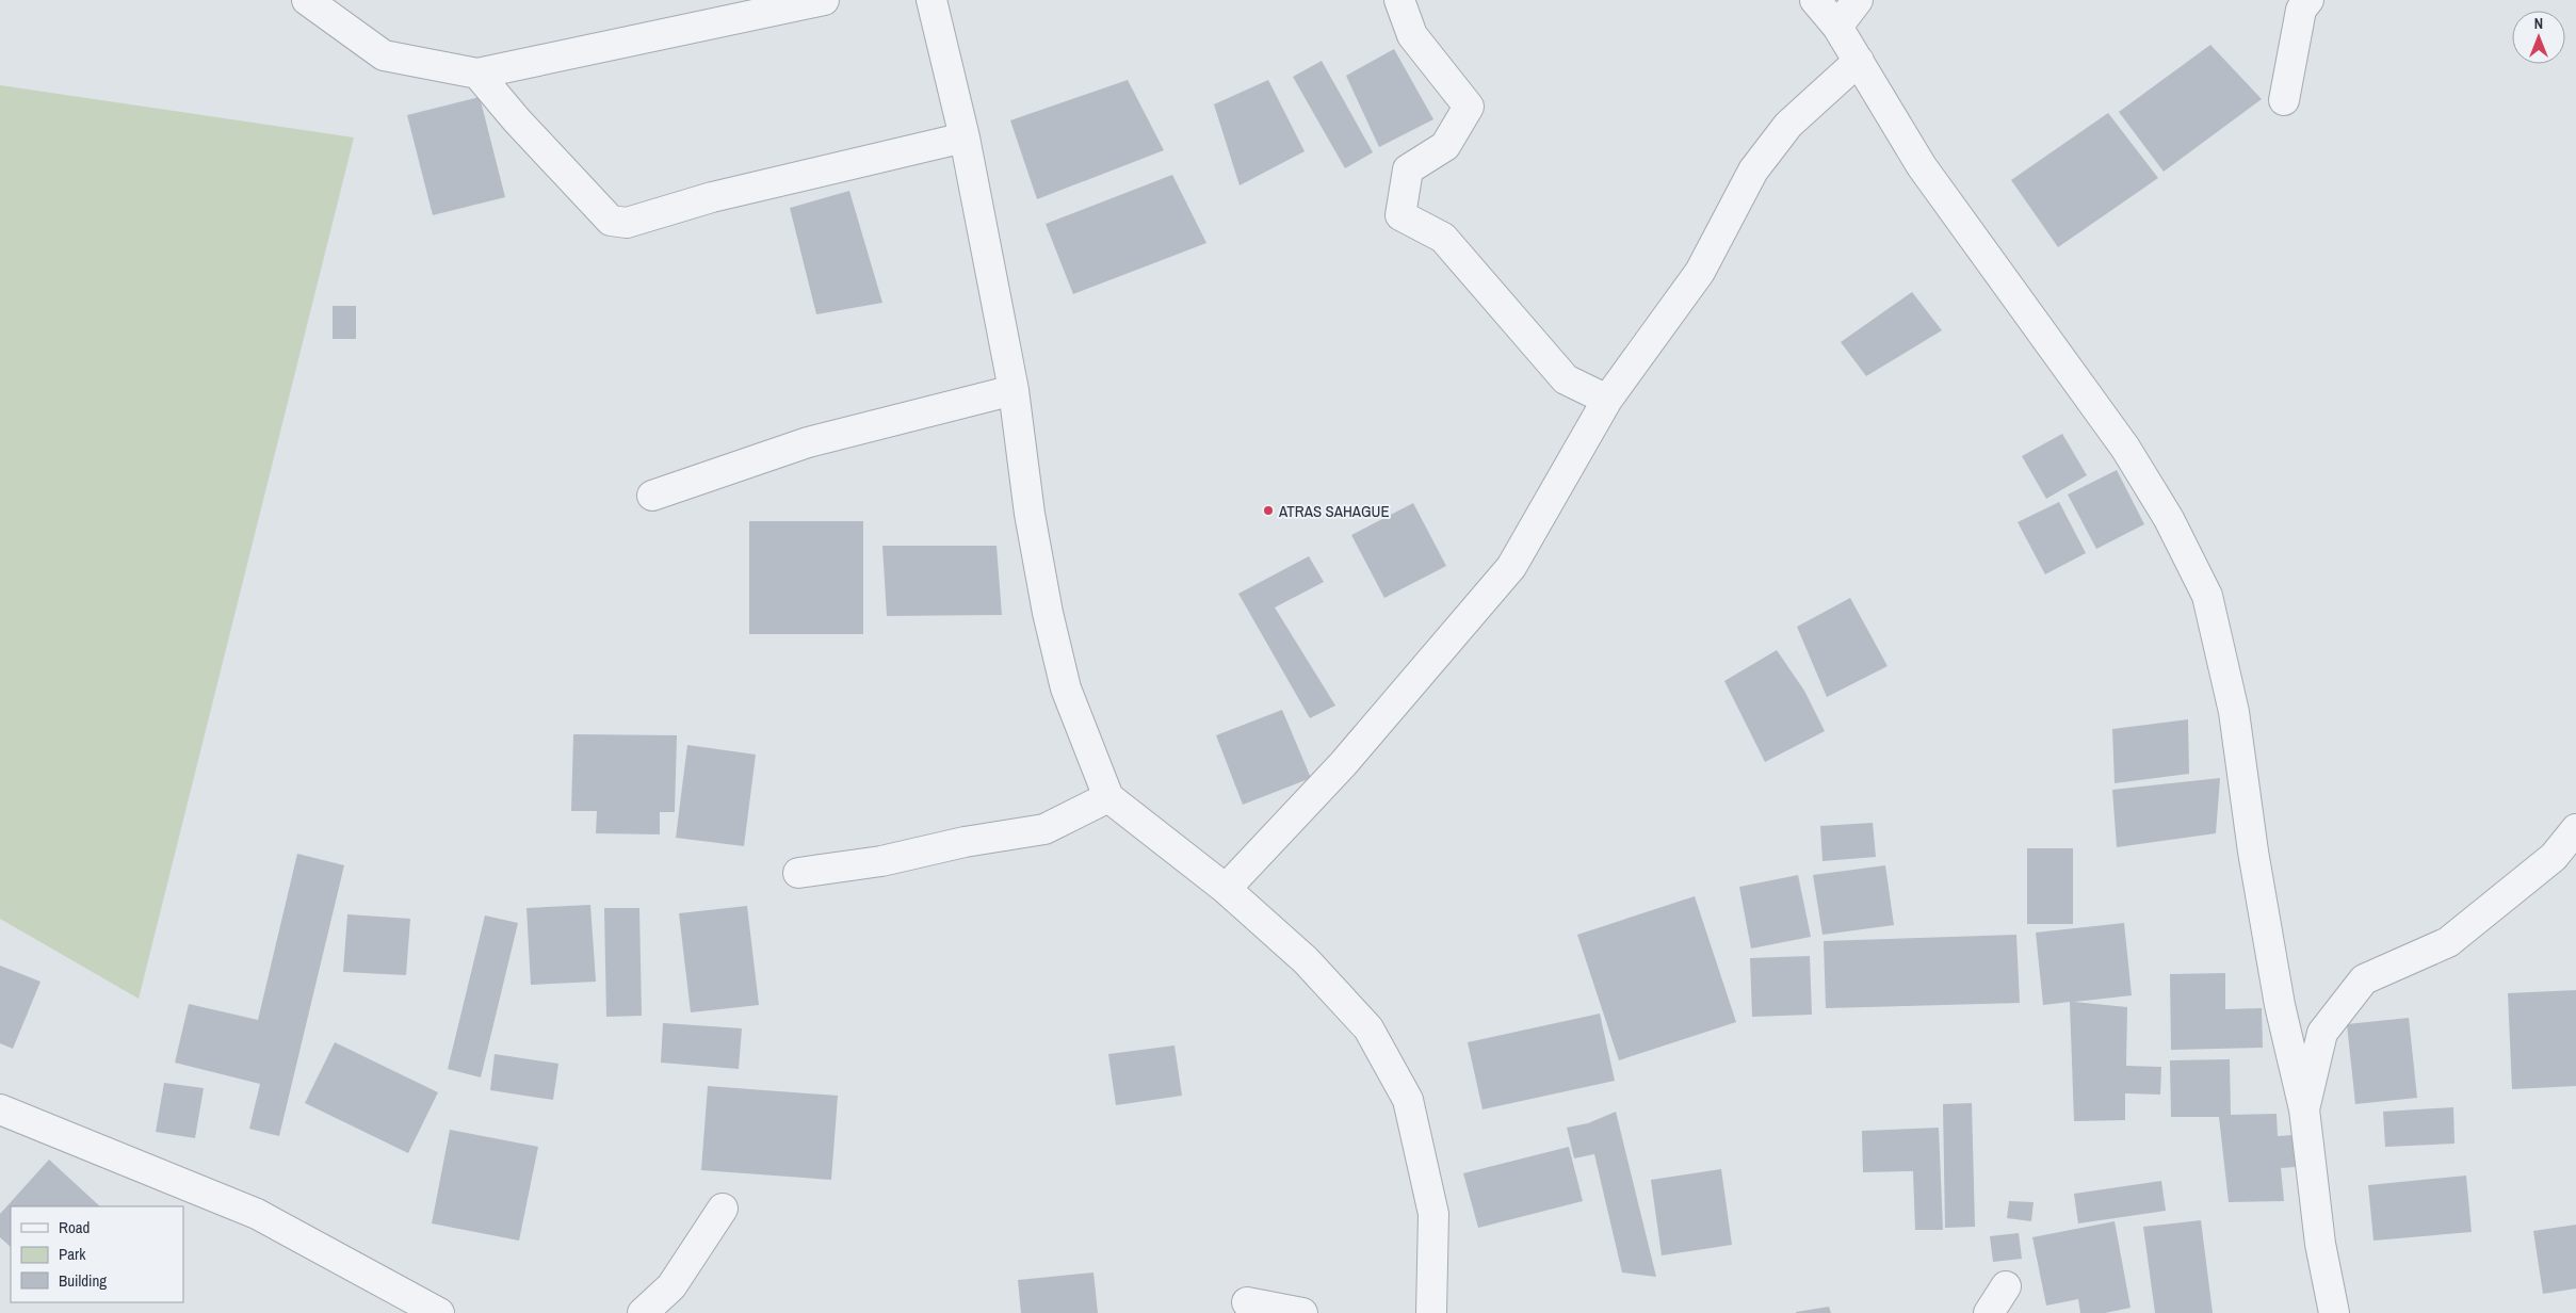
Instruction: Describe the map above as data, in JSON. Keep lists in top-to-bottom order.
{
  "places": ["ATRAS SAHAGUE"],
  "legend": ["Road", "Park", "Building"],
  "north": "top"
}
